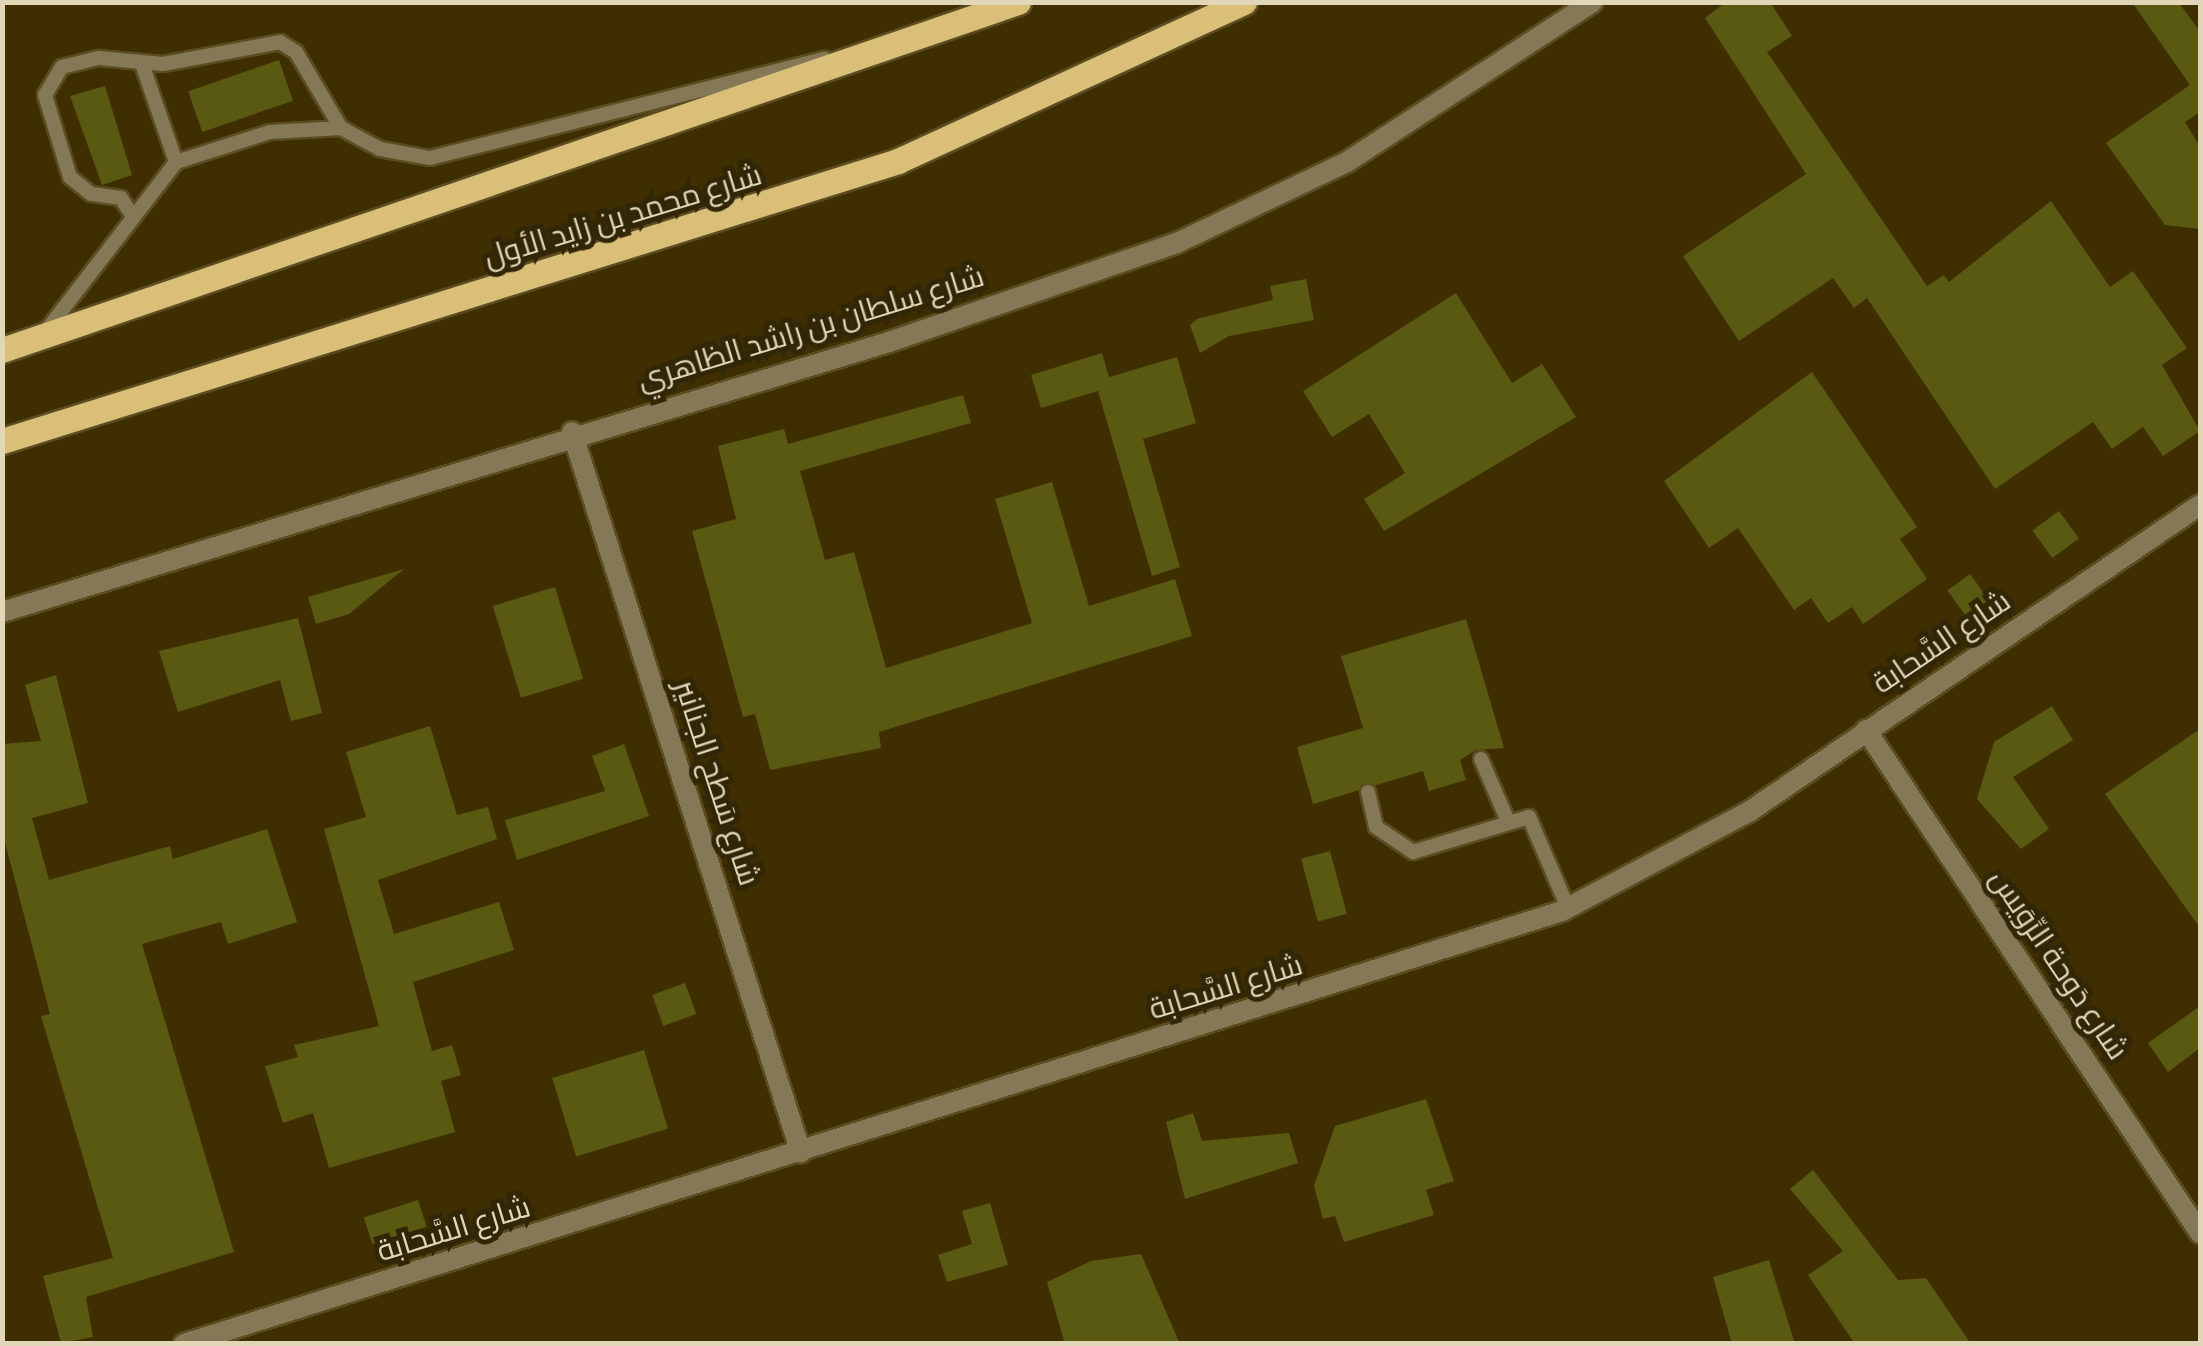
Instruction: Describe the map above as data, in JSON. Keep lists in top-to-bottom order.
{
  "streets": {
    "main road": ["شارع محمد بن زايد الأول"],
    "street": [
      "شارع سلطان بن راشد الظاهري",
      "شارع السَّحابة",
      "شارع سَطح الجنانير",
      "شارع دَوحة الرِّوَيس"
    ]
  },
  "crossings": [
    ["شارع سلطان بن راشد الظاهري", "شارع سَطح الجنانير"],
    ["شارع السَّحابة", "شارع سَطح الجنانير"],
    ["شارع السَّحابة", "شارع دَوحة الرِّوَيس"]
  ]
}
